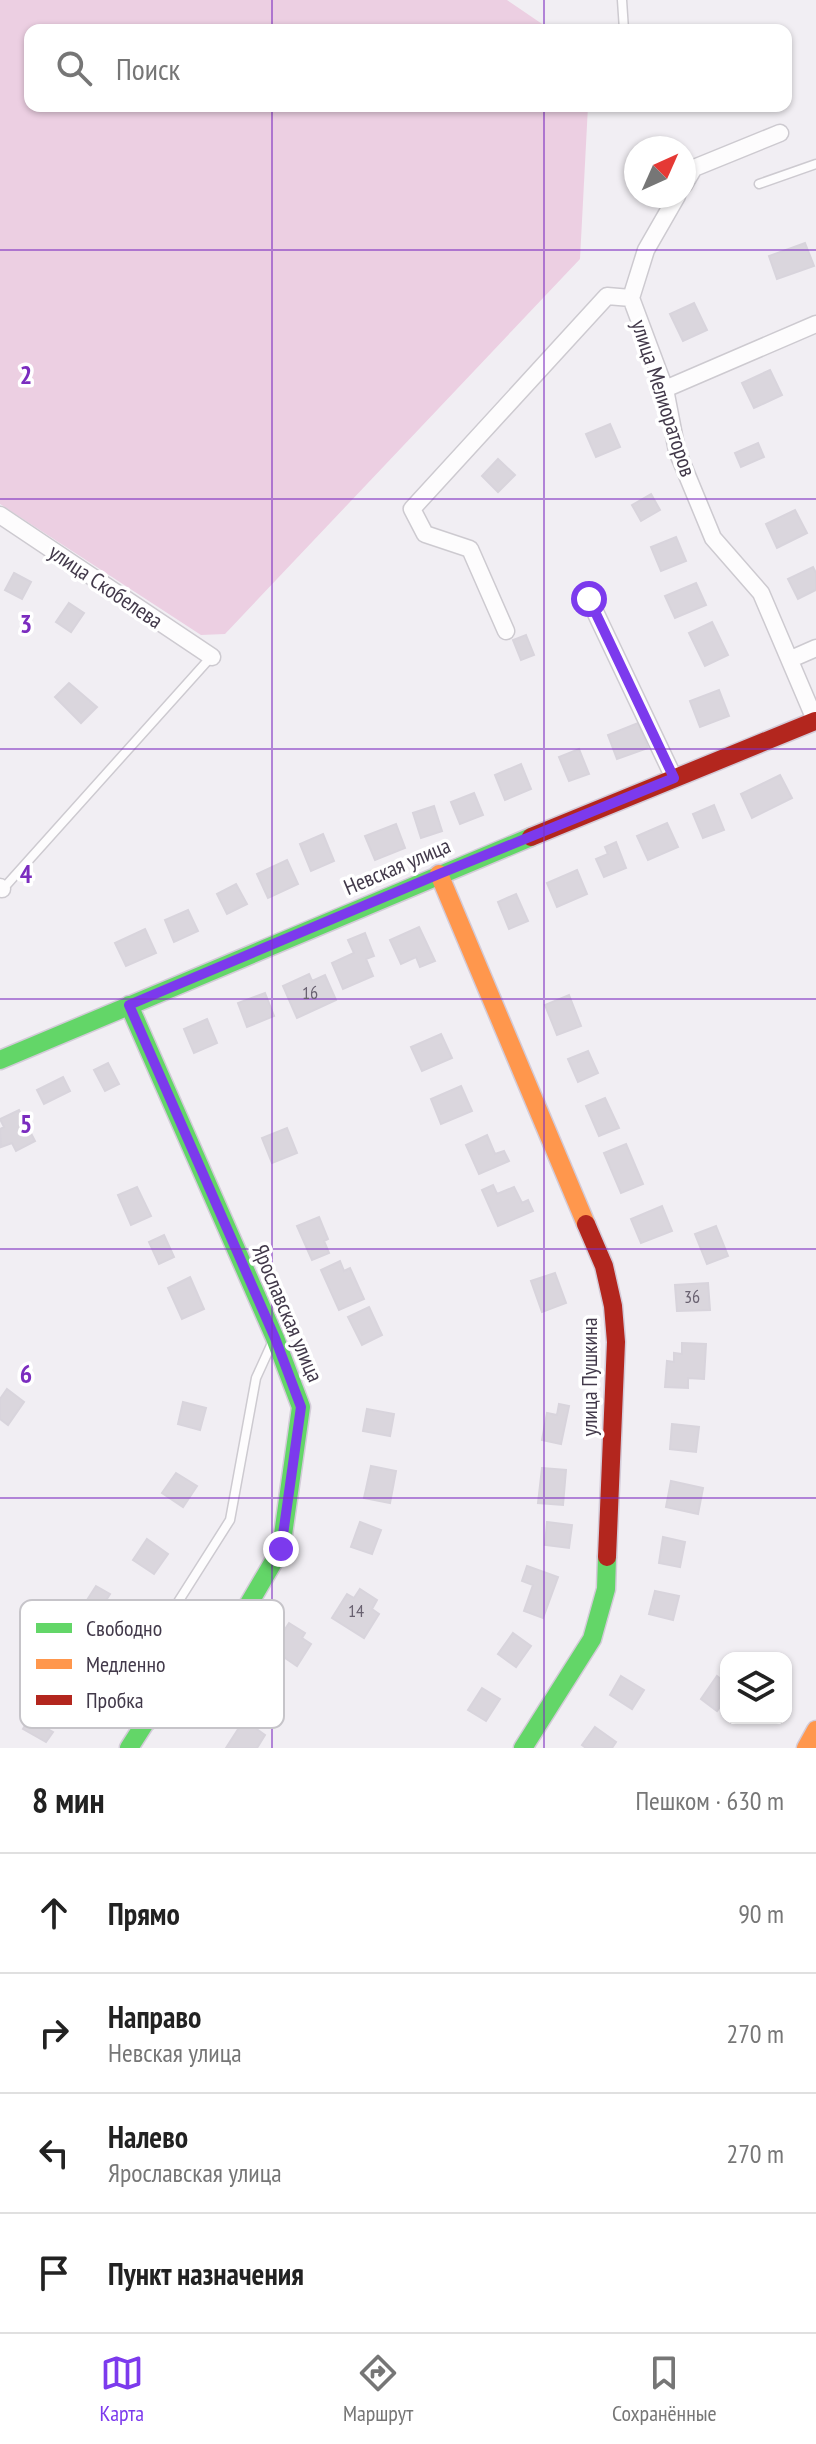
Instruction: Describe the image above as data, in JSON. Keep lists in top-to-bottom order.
{
  "streets": {
    "street": [
      "улица Мелиораторов",
      "улица Скобелева",
      "Невская улица",
      "Ярославская улица",
      "улица Пушкина"
    ]
  },
  "crossings": [
    ["улица Мелиораторов", "Невская улица"],
    ["Невская улица", "Ярославская улица"],
    ["Невская улица", "улица Пушкина"]
  ],
  "house_numbers": ["16", "36", "14"],
  "legend": ["Свободно", "Медленно", "Пробка"],
  "north": "top right",
  "page": {
    "search": "Поиск",
    "heading": ["8 мин", "Пешком · 630 m"],
    "list": [
      ["Прямо", "90 m"],
      ["Направо", "Невская улица", "270 m"],
      ["Налево", "Ярославская улица", "270 m"],
      "Пункт назначения"
    ],
    "nav": ["Карта", "Маршрут", "Сохранённые"]
  },
  "grid": {
    "rows": [
      "2",
      "3",
      "4",
      "5",
      "6"
    ]
  }
}
